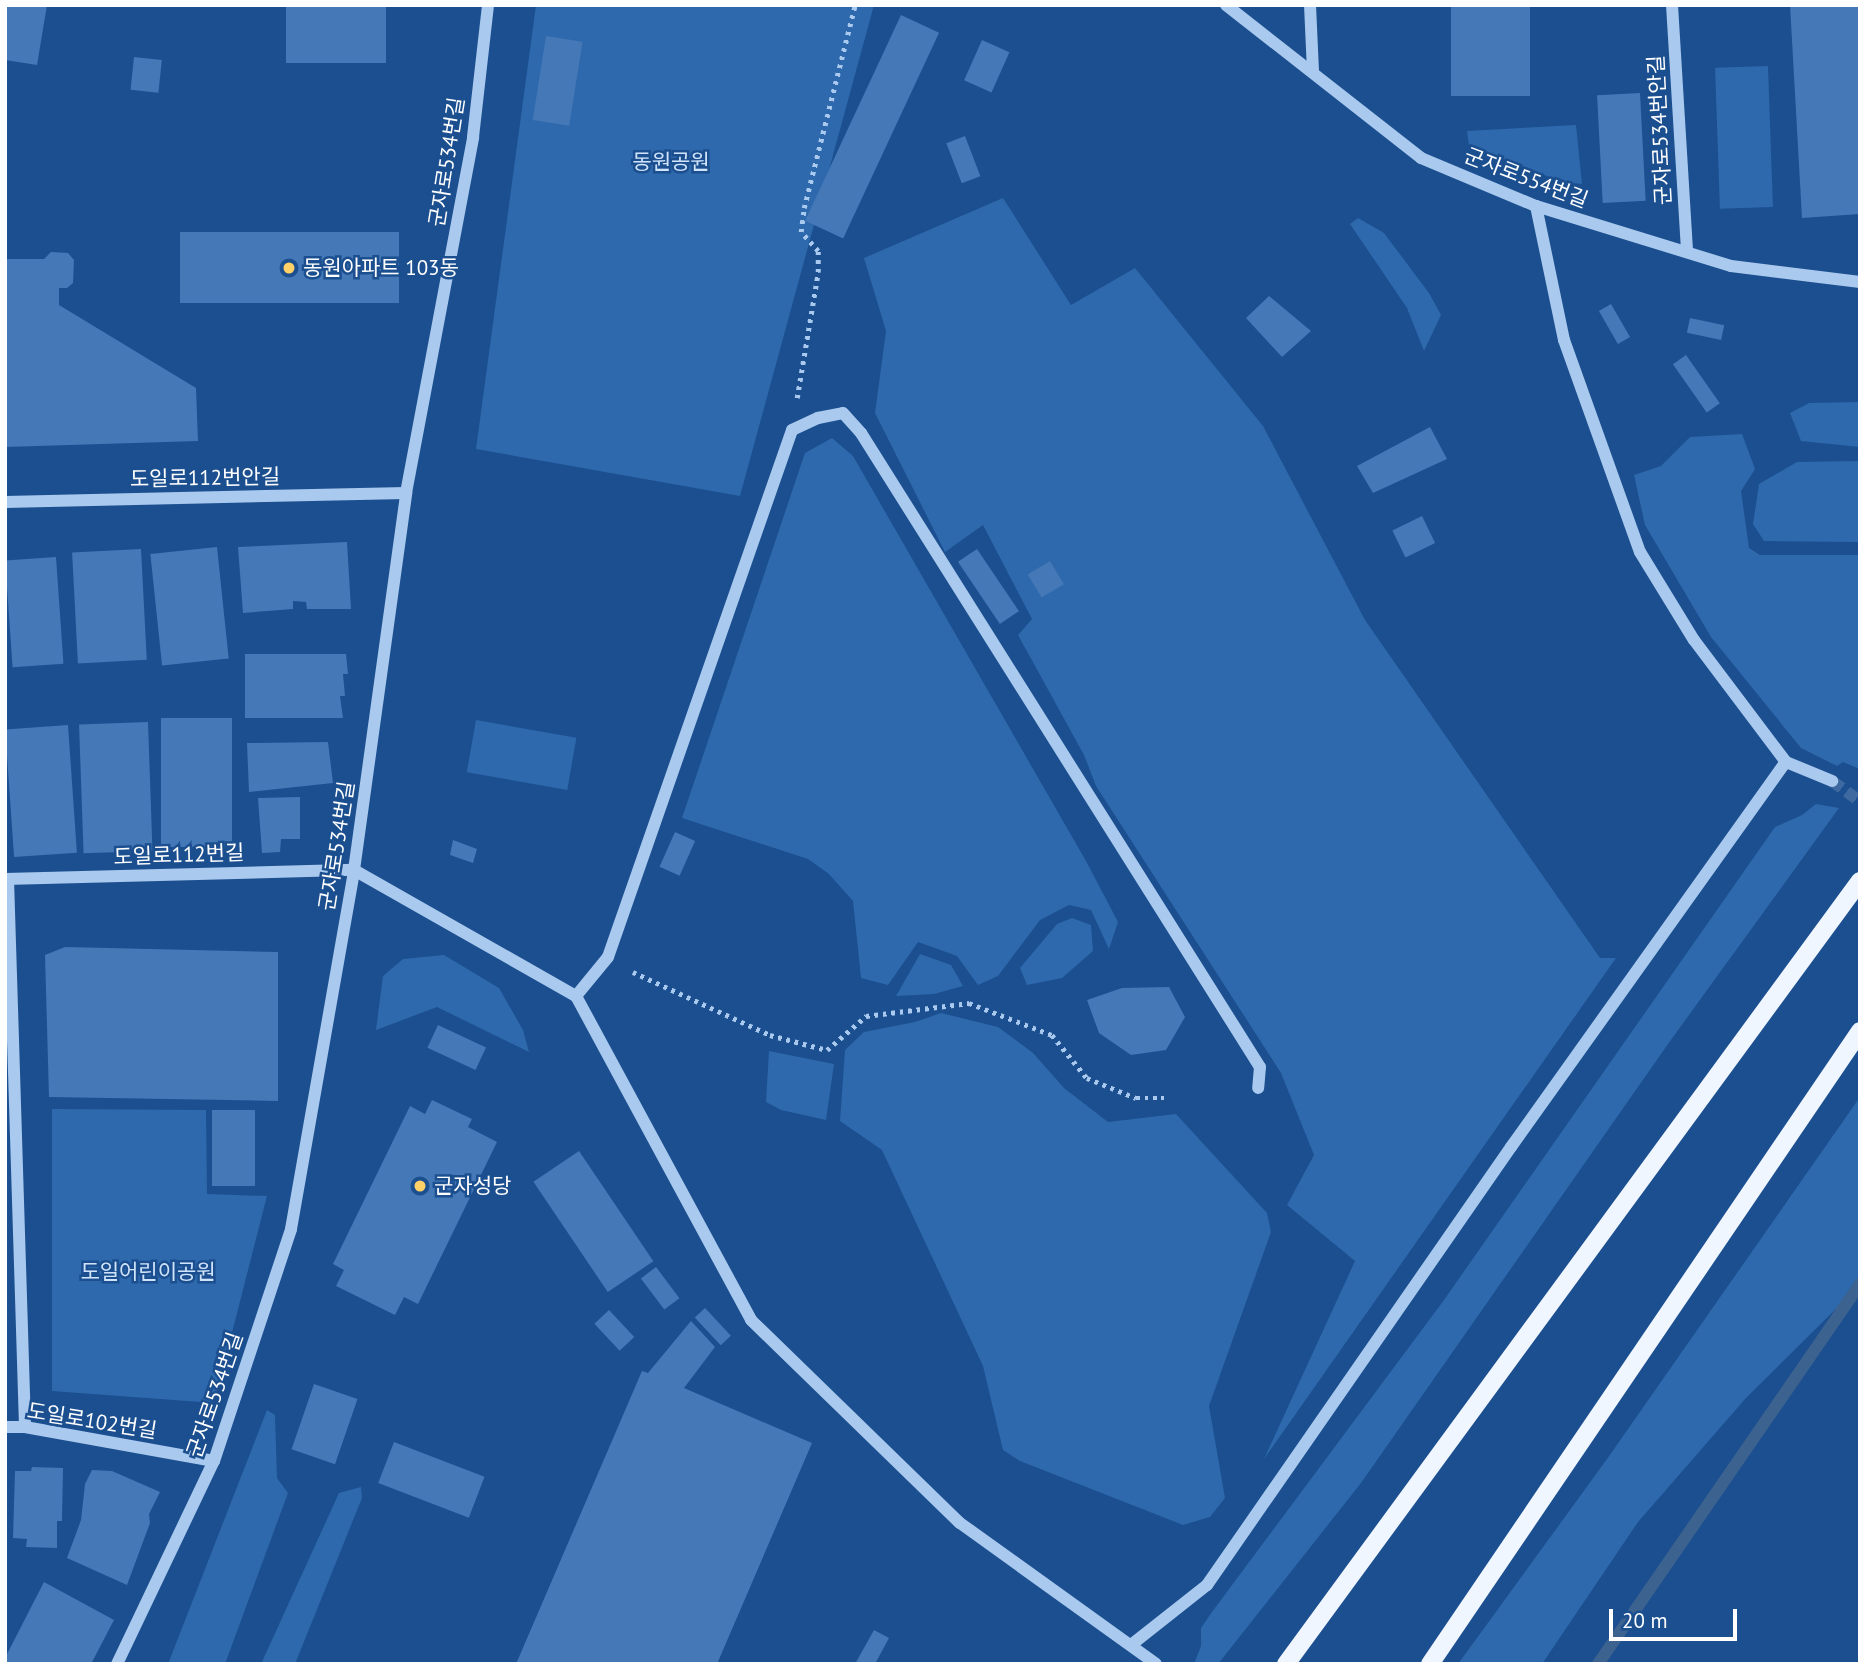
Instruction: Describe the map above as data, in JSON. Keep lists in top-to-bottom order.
{
  "streets": {
    "street": [
      "군자로534번안길",
      "군자로534번길",
      "군자로554번길",
      "도일로112번안길",
      "도일로112번길",
      "도일로102번길"
    ]
  },
  "crossings": [
    ["군자로534번안길", "군자로554번길"],
    ["군자로534번길", "도일로112번안길"],
    ["군자로534번길", "도일로112번길"],
    ["군자로534번길", "도일로102번길"]
  ],
  "parks": ["동원공원", "도일어린이공원"],
  "places": ["동원아파트 103동", "군자성당"],
  "scale_bar": "20 m"
}
